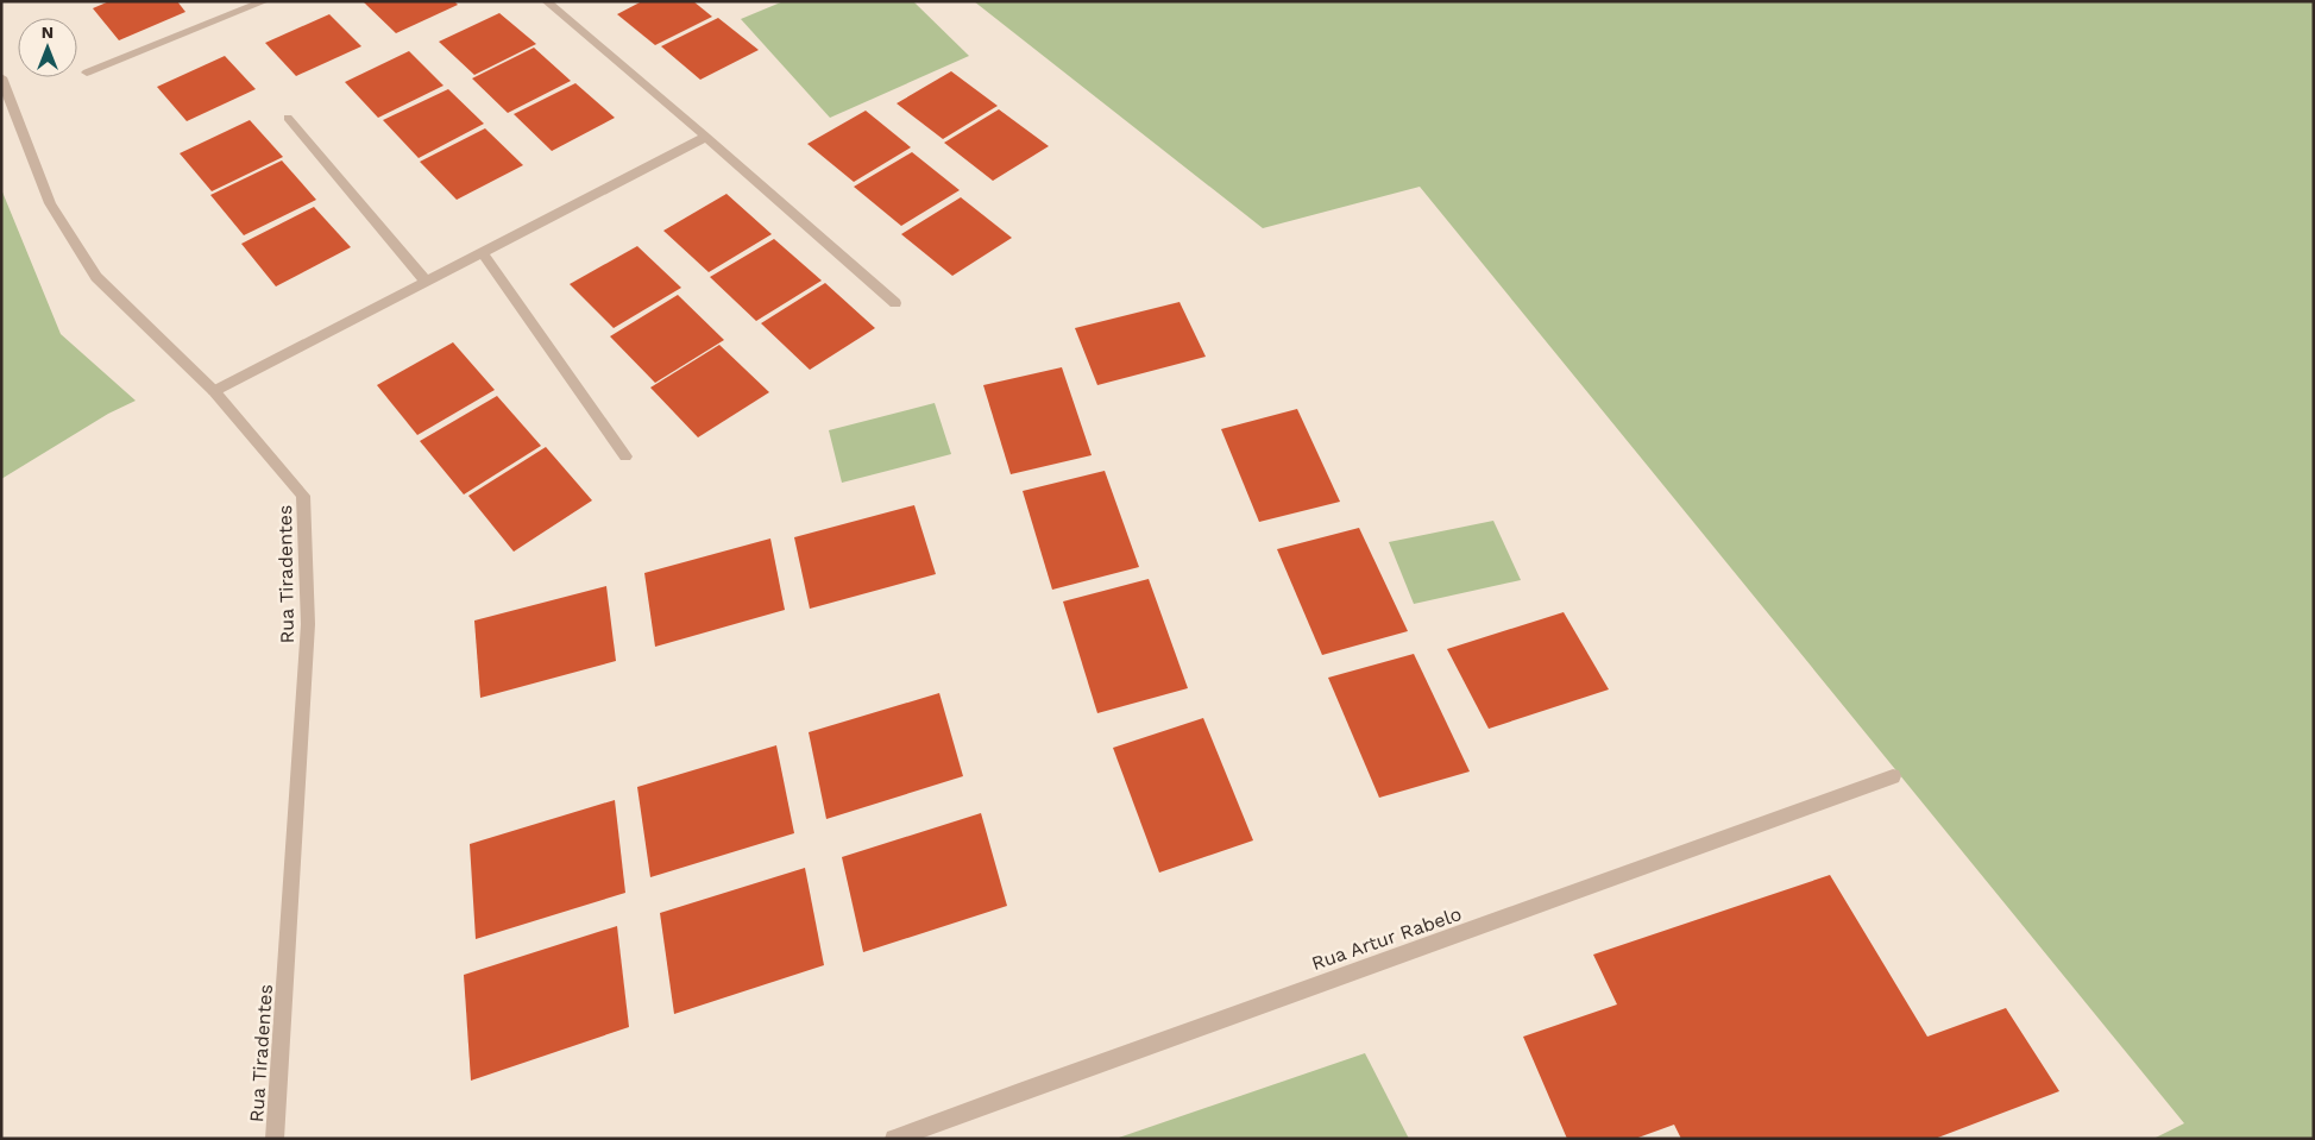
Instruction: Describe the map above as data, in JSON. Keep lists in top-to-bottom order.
{
  "streets": {
    "street": ["Rua Tiradentes", "Rua Artur Rabelo"]
  },
  "north": "top"
}
